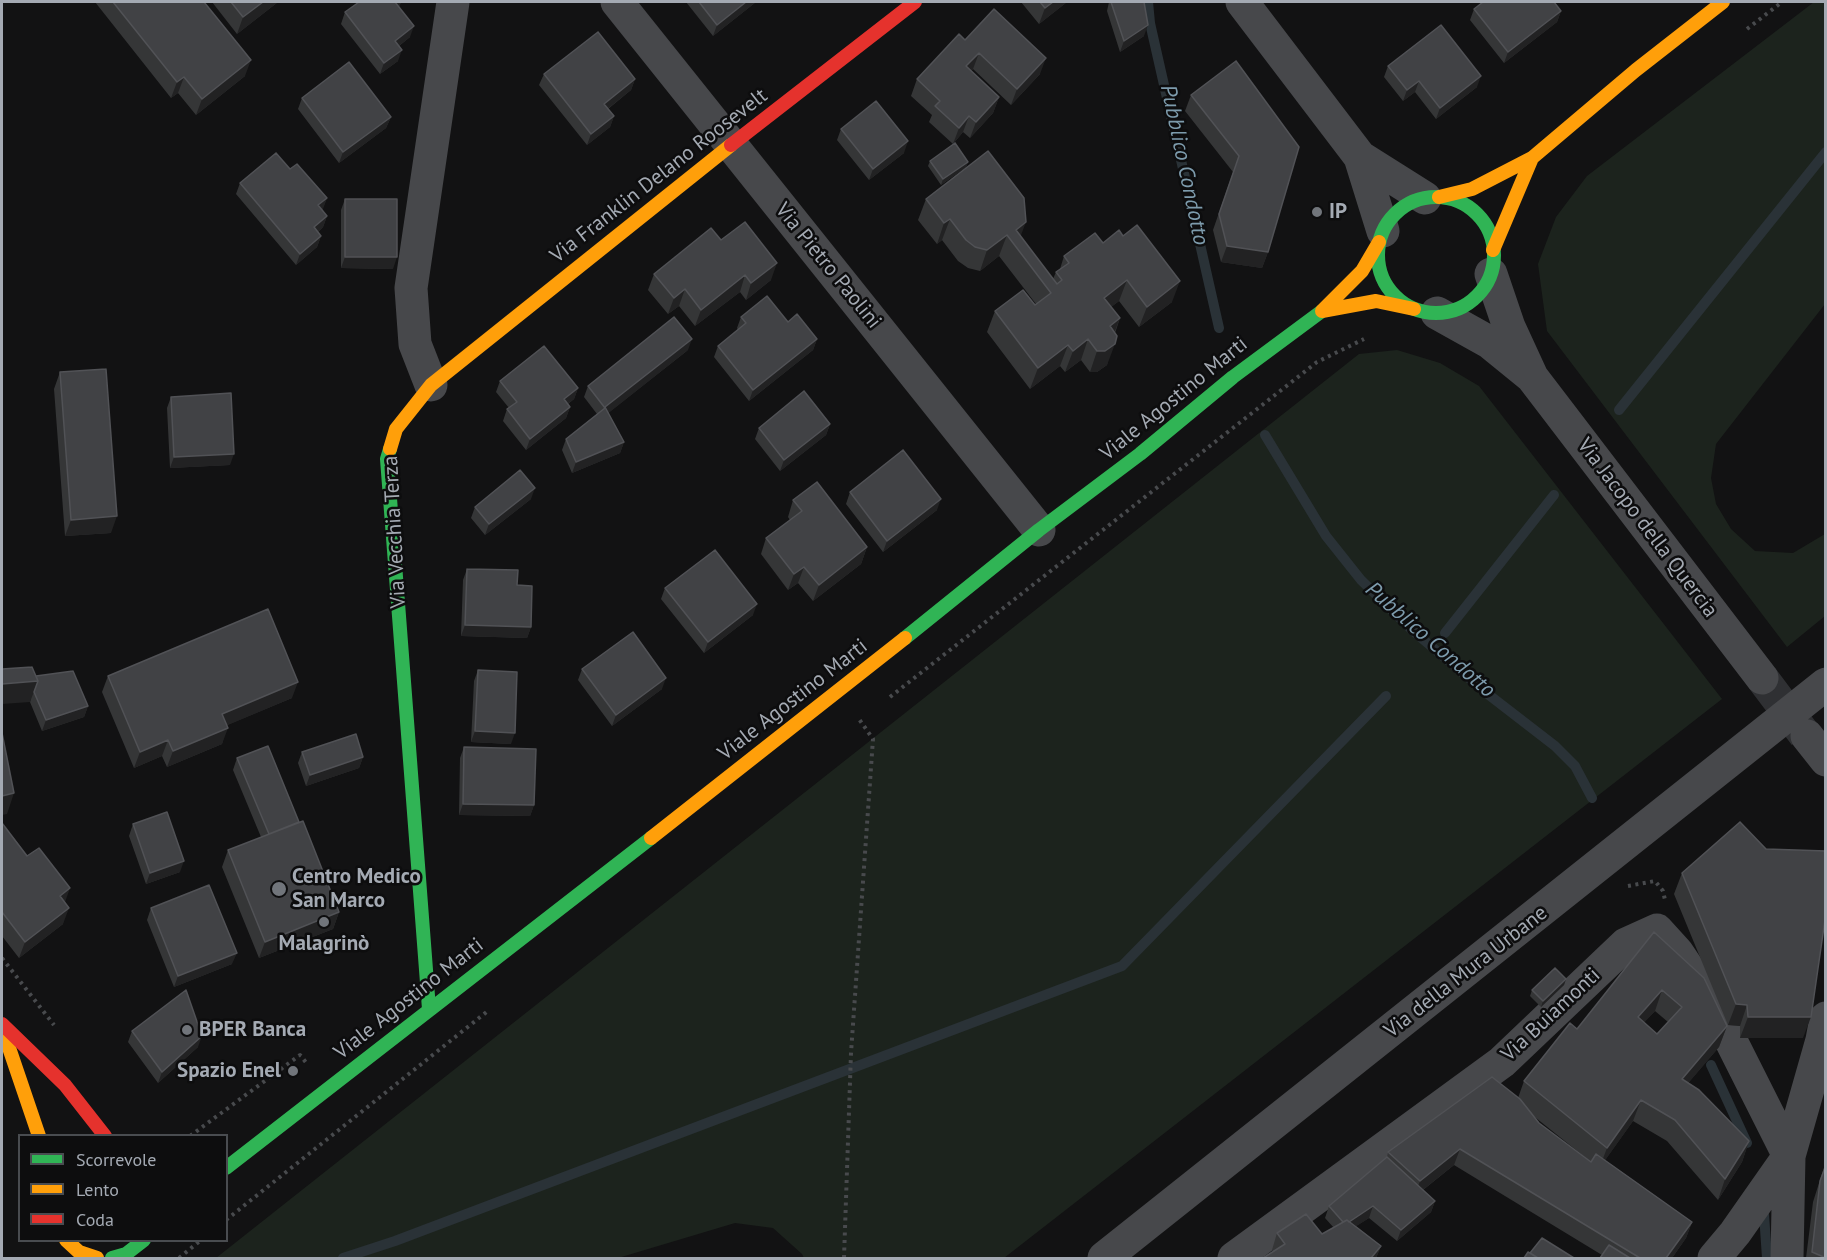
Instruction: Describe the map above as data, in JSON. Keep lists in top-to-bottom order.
{
  "streets": {
    "main road": ["Via Franklin Delano Roosevelt", "Viale Agostino Marti", "Via Vecchia Terza"],
    "street": [
      "Via Pietro Paolini",
      "Via Jacopo della Quercia",
      "Via della Mura Urbane",
      "Via Buiamonti"
    ]
  },
  "crossings": [
    ["Via Franklin Delano Roosevelt", "Via Pietro Paolini"],
    ["Via Franklin Delano Roosevelt", "Via Vecchia Terza"],
    ["Via Pietro Paolini", "Viale Agostino Marti"],
    ["Viale Agostino Marti", "Via Jacopo della Quercia"],
    ["Viale Agostino Marti", "Via Vecchia Terza"]
  ],
  "water": ["Pubblico Condotto"],
  "places": [
    "IP",
    "Centro Medico San Marco",
    "Malagrinò",
    "BPER Banca",
    "Spazio Enel"
  ],
  "legend": ["Scorrevole", "Lento", "Coda"]
}
